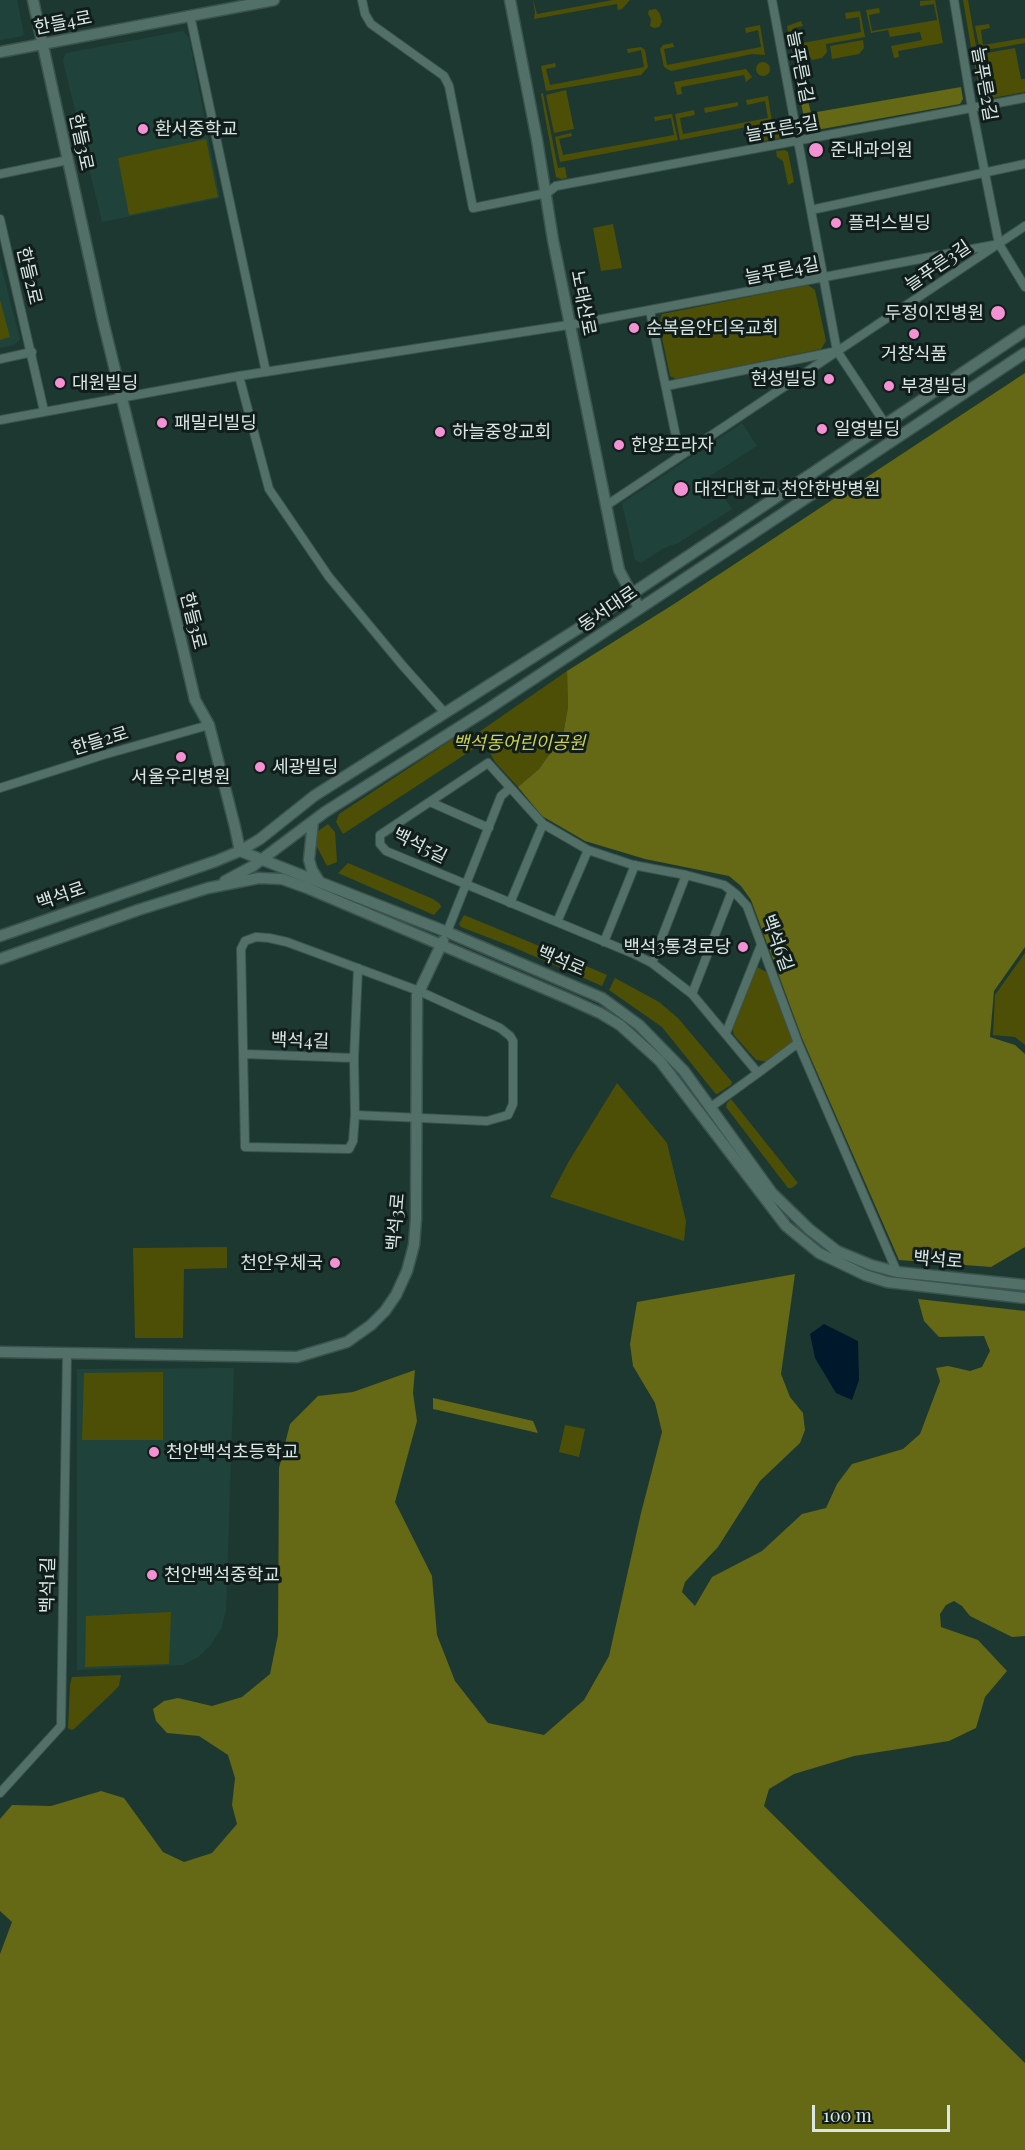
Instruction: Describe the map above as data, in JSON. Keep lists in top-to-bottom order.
{
  "streets": {
    "main road": [
      "한들4로",
      "한들3로",
      "노태산로",
      "동서대로",
      "백석로",
      "백석3로"
    ],
    "street": [
      "늘푸른1길",
      "늘푸른2길",
      "늘푸른5길",
      "늘푸른3길",
      "늘푸른4길",
      "한들2로",
      "백석5길",
      "백석6길",
      "백석4길",
      "백석1길"
    ]
  },
  "crossings": [
    ["한들4로", "한들3로"],
    ["늘푸른1길", "늘푸른5길"],
    ["늘푸른1길", "늘푸른3길"],
    ["늘푸른1길", "늘푸른4길"],
    ["늘푸른1길", "동서대로"],
    ["늘푸른2길", "늘푸른5길"],
    ["늘푸른2길", "늘푸른3길"],
    ["늘푸른2길", "늘푸른4길"],
    ["늘푸른5길", "노태산로"],
    ["한들3로", "한들2로"],
    ["한들3로", "동서대로"],
    ["한들3로", "백석로"],
    ["늘푸른3길", "늘푸른4길"],
    ["늘푸른3길", "노태산로"],
    ["늘푸른4길", "노태산로"],
    ["노태산로", "동서대로"],
    ["동서대로", "백석로"],
    ["백석5길", "백석6길"],
    ["백석5길", "백석3로"],
    ["백석로", "백석6길"],
    ["백석로", "백석3로"],
    ["백석6길", "백석3로"],
    ["백석3로", "백석1길"]
  ],
  "parks": ["백석동어린이공원"],
  "places": [
    "환서중학교",
    "준내과의원",
    "플러스빌딩",
    "두정이진병원",
    "순복음안디옥교회",
    "거창식품",
    "현성빌딩",
    "대원빌딩",
    "부경빌딩",
    "패밀리빌딩",
    "일영빌딩",
    "하늘중앙교회",
    "한양프라자",
    "대전대학교 천안한방병원",
    "서울우리병원",
    "세광빌딩",
    "백석3통경로당",
    "천안우체국",
    "천안백석초등학교",
    "천안백석중학교"
  ],
  "scale_bar": "100 m"
}
